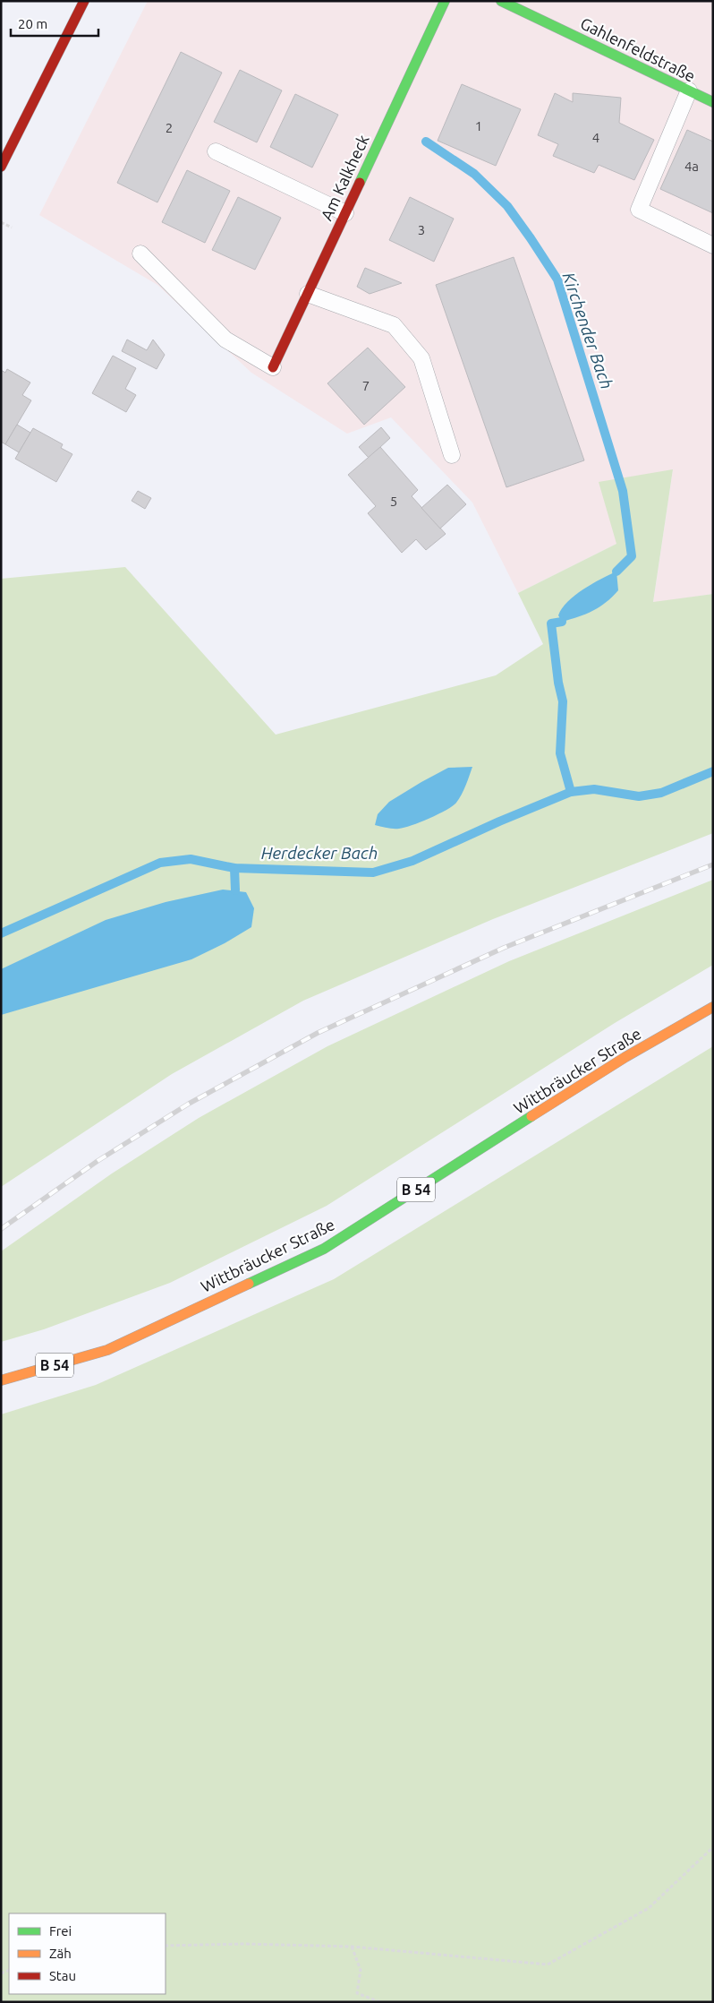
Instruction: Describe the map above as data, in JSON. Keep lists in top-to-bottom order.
{
  "streets": {
    "main road": [
      "Gahlenfeldstraße",
      "Am Kalkheck",
      "Wittbräucker Straße",
      "B 54"
    ]
  },
  "water": ["Kirchender Bach", "Herdecker Bach"],
  "house_numbers": [
    "1",
    "2",
    "4",
    "4a",
    "3",
    "7",
    "5"
  ],
  "legend": ["Frei", "Zäh", "Stau"],
  "scale_bar": "20 m"
}
